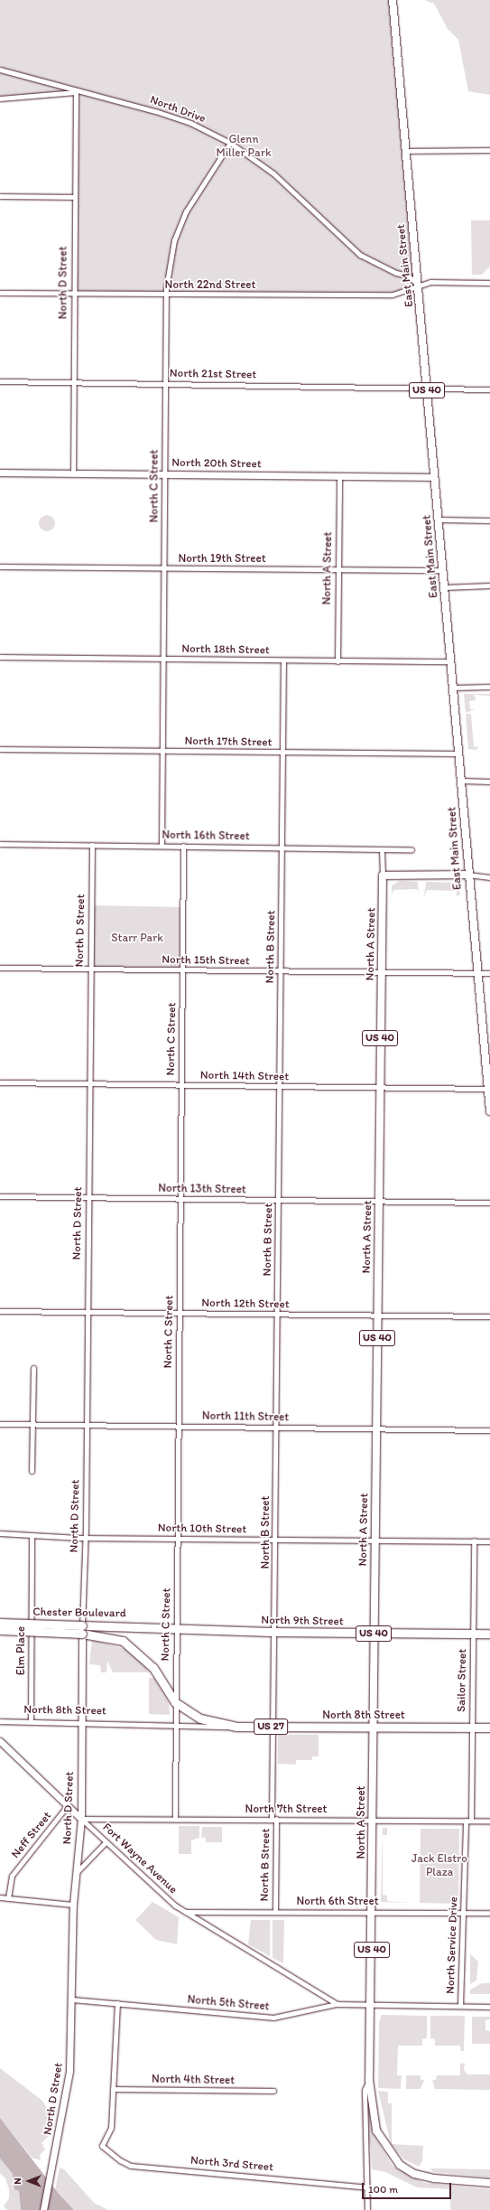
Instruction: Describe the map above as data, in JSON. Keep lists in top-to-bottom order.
{
  "streets": {
    "highway": [
      "Chester Boulevard",
      "North 9th Street",
      "North 8th Street",
      "US 27"
    ],
    "main road": ["East Main Street", "US 40", "North A Street"],
    "street": [
      "North Drive",
      "North D Street",
      "North 22nd Street",
      "North 21st Street",
      "North 20th Street",
      "North C Street",
      "North 19th Street",
      "North 18th Street",
      "North 17th Street",
      "North 16th Street",
      "North B Street",
      "North 15th Street",
      "North 14th Street",
      "North 13th Street",
      "North 12th Street",
      "North 11th Street",
      "North 10th Street",
      "Elm Place",
      "Sailor Street",
      "North 7th Street",
      "Neff Street",
      "Fort Wayne Avenue",
      "North 6th Street",
      "North Service Drive",
      "North 5th Street",
      "North 4th Street",
      "North 3rd Street"
    ]
  },
  "crossings": [
    ["North Drive", "East Main Street"],
    ["North Drive", "North D Street"],
    ["North Drive", "North 22nd Street"],
    ["North Drive", "North C Street"],
    ["East Main Street", "North 22nd Street"],
    ["East Main Street", "North 21st Street"],
    ["East Main Street", "North 20th Street"],
    ["East Main Street", "North 19th Street"],
    ["East Main Street", "North 18th Street"],
    ["East Main Street", "North 17th Street"],
    ["East Main Street", "North 15th Street"],
    ["East Main Street", "North 14th Street"],
    ["North D Street", "North 22nd Street"],
    ["North D Street", "North 21st Street"],
    ["North D Street", "North 20th Street"],
    ["North D Street", "North 16th Street"],
    ["North D Street", "North 15th Street"],
    ["North D Street", "North 14th Street"],
    ["North D Street", "North 13th Street"],
    ["North D Street", "North 12th Street"],
    ["North D Street", "North 11th Street"],
    ["North D Street", "North 10th Street"],
    ["North D Street", "Chester Boulevard"],
    ["North D Street", "North 8th Street"],
    ["North D Street", "North 7th Street"],
    ["North D Street", "Fort Wayne Avenue"],
    ["North D Street", "North 5th Street"],
    ["North 22nd Street", "North C Street"],
    ["North 21st Street", "North C Street"],
    ["US 40", "North A Street"],
    ["North 20th Street", "North C Street"],
    ["North 20th Street", "North A Street"],
    ["North C Street", "North 19th Street"],
    ["North C Street", "North 18th Street"],
    ["North C Street", "North 17th Street"],
    ["North C Street", "North 16th Street"],
    ["North C Street", "North 15th Street"],
    ["North C Street", "North 14th Street"],
    ["North C Street", "North 13th Street"],
    ["North C Street", "North 12th Street"],
    ["North C Street", "North 11th Street"],
    ["North C Street", "North 10th Street"],
    ["North C Street", "North 9th Street"],
    ["North C Street", "North 8th Street"],
    ["North C Street", "North 7th Street"],
    ["North 19th Street", "North A Street"],
    ["North A Street", "North 18th Street"],
    ["North A Street", "North 16th Street"],
    ["North A Street", "North 15th Street"],
    ["North A Street", "North 14th Street"],
    ["North A Street", "North 13th Street"],
    ["North A Street", "North 12th Street"],
    ["North A Street", "North 11th Street"],
    ["North A Street", "North 10th Street"],
    ["North A Street", "North 9th Street"],
    ["North A Street", "North 8th Street"],
    ["North A Street", "North 7th Street"],
    ["North A Street", "North 6th Street"],
    ["North A Street", "North 5th Street"],
    ["North A Street", "North 3rd Street"],
    ["North 18th Street", "North B Street"],
    ["North 17th Street", "North B Street"],
    ["North 16th Street", "North B Street"],
    ["North B Street", "North 15th Street"],
    ["North B Street", "North 14th Street"],
    ["North B Street", "North 13th Street"],
    ["North B Street", "North 12th Street"],
    ["North B Street", "North 11th Street"],
    ["North B Street", "North 10th Street"],
    ["North B Street", "North 9th Street"],
    ["North B Street", "North 8th Street"],
    ["North B Street", "North 7th Street"],
    ["North B Street", "North 6th Street"],
    ["North 10th Street", "Elm Place"],
    ["North 10th Street", "Sailor Street"],
    ["Chester Boulevard", "North 9th Street"],
    ["Chester Boulevard", "North 8th Street"],
    ["North 9th Street", "Sailor Street"],
    ["Elm Place", "North 8th Street"],
    ["Sailor Street", "North 8th Street"],
    ["Sailor Street", "North 7th Street"],
    ["North 7th Street", "Fort Wayne Avenue"],
    ["North 7th Street", "North Service Drive"],
    ["Neff Street", "Fort Wayne Avenue"],
    ["Fort Wayne Avenue", "North 6th Street"],
    ["Fort Wayne Avenue", "North 5th Street"],
    ["North 6th Street", "North Service Drive"],
    ["North Service Drive", "North 5th Street"],
    ["North 4th Street", "North 3rd Street"]
  ],
  "parks": ["Glenn Miller Park", "Starr Park", "Jack Elstro Plaza"],
  "scale_bar": "100 m",
  "north": "left"
}
